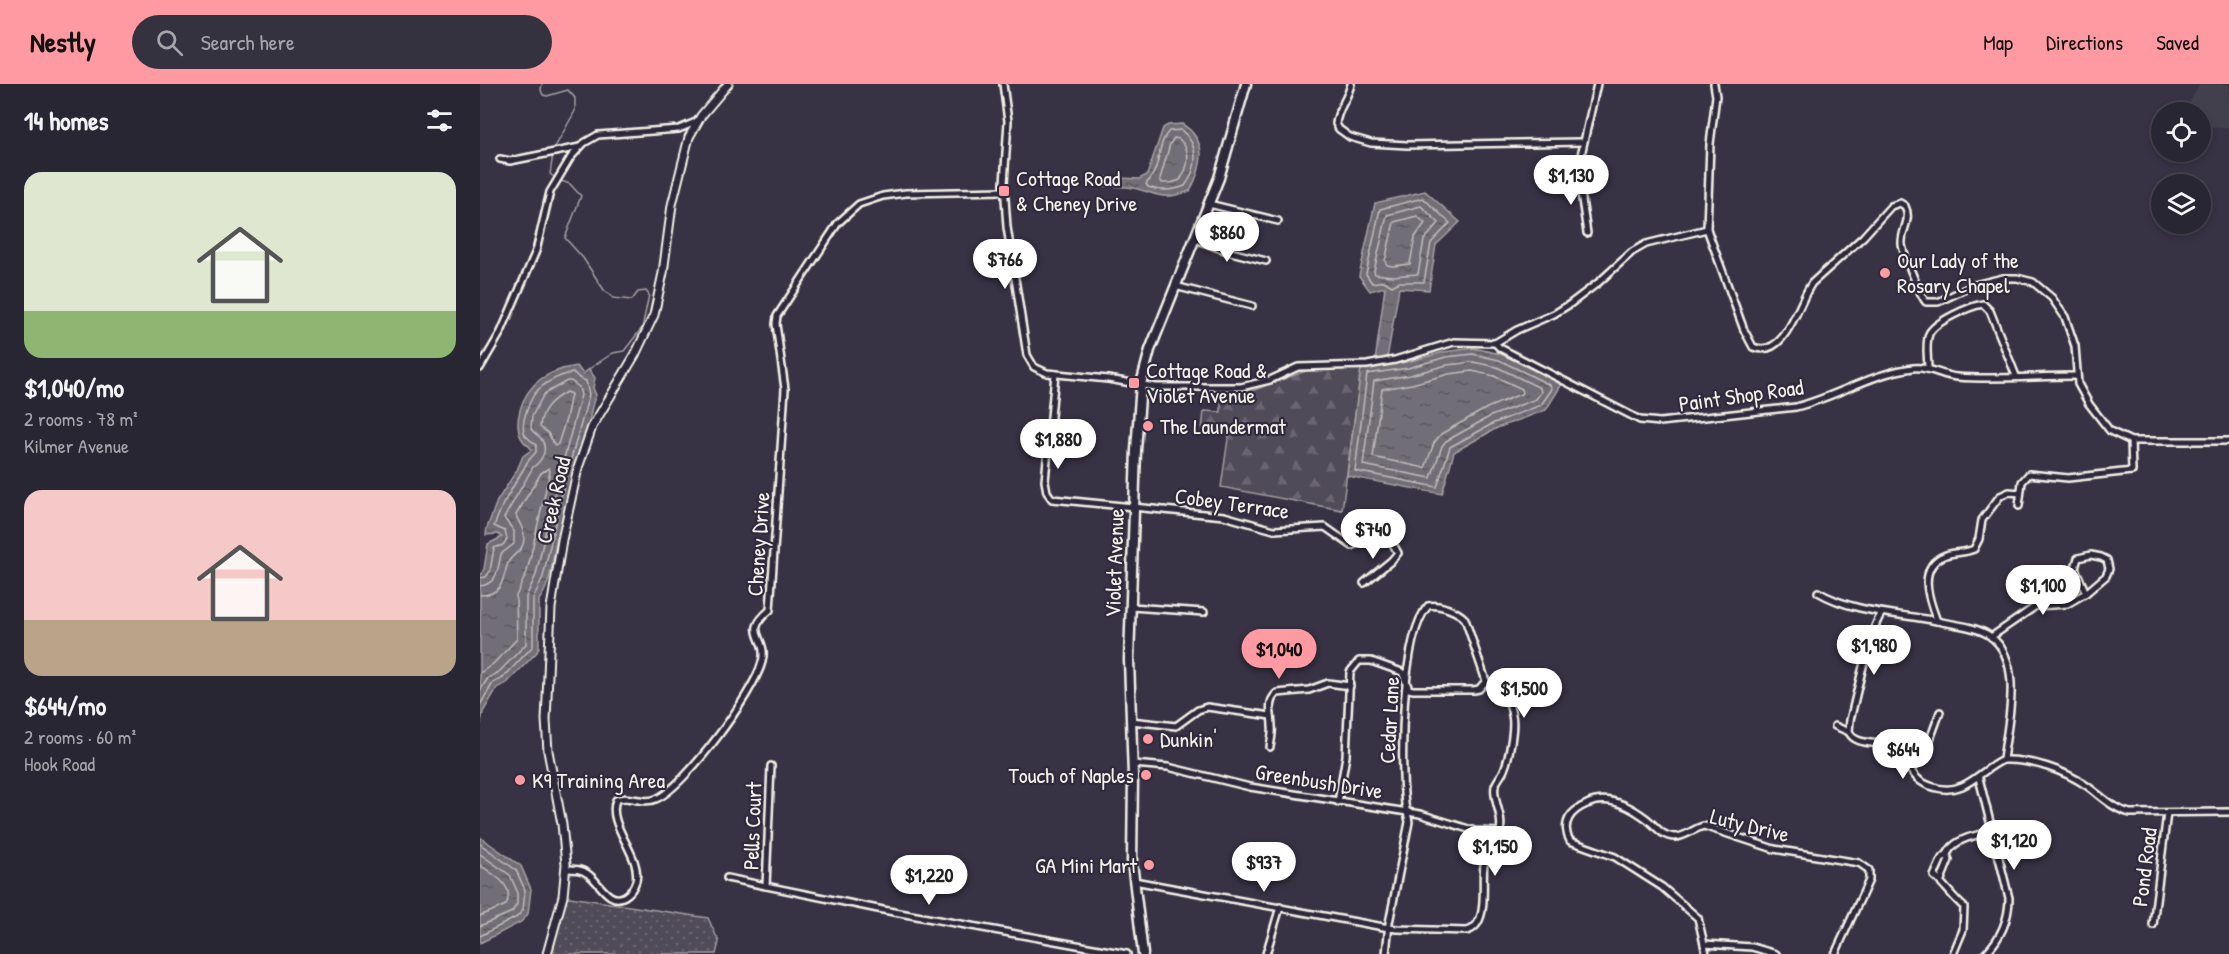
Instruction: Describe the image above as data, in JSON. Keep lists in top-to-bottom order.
{
  "streets": {
    "main road": ["Violet Avenue"],
    "street": [
      "Paint Shop Road",
      "Creek Road",
      "Cobey Terrace",
      "Cheney Drive",
      "Cedar Lane",
      "Greenbush Drive",
      "Luty Drive",
      "Pells Court",
      "Pond Road"
    ]
  },
  "crossings": [
    ["Creek Road", "Cheney Drive"],
    ["Cobey Terrace", "Violet Avenue"],
    ["Violet Avenue", "Greenbush Drive"],
    ["Cedar Lane", "Greenbush Drive"]
  ],
  "places": {
    "transit": ["Cottage Road & Cheney Drive", "Cottage Road & Violet Avenue"],
    "other": [
      "Our Lady of the Rosary Chapel",
      "The Laundermat",
      "Dunkin'",
      "Touch of Naples",
      "K9 Training Area",
      "GA Mini Mart"
    ]
  },
  "page": {
    "header": "Nestly",
    "search": "Search here",
    "nav": ["Map", "Directions", "Saved"],
    "heading": "14 homes",
    "price": [
      "$1,130",
      "$860",
      "$766",
      "$1,880",
      "$740",
      "$1,100",
      "$1,980",
      "$1,040",
      "$1,500",
      "$644",
      "$1,120",
      "$1,150",
      "$937",
      "$1,220"
    ],
    "list": [
      {
        "name": "$1,040/mo",
        "note": "2 rooms · 78 m² · Kilmer Avenue"
      },
      {
        "name": "$644/mo",
        "note": "2 rooms · 60 m² · Hook Road"
      }
    ]
  }
}
